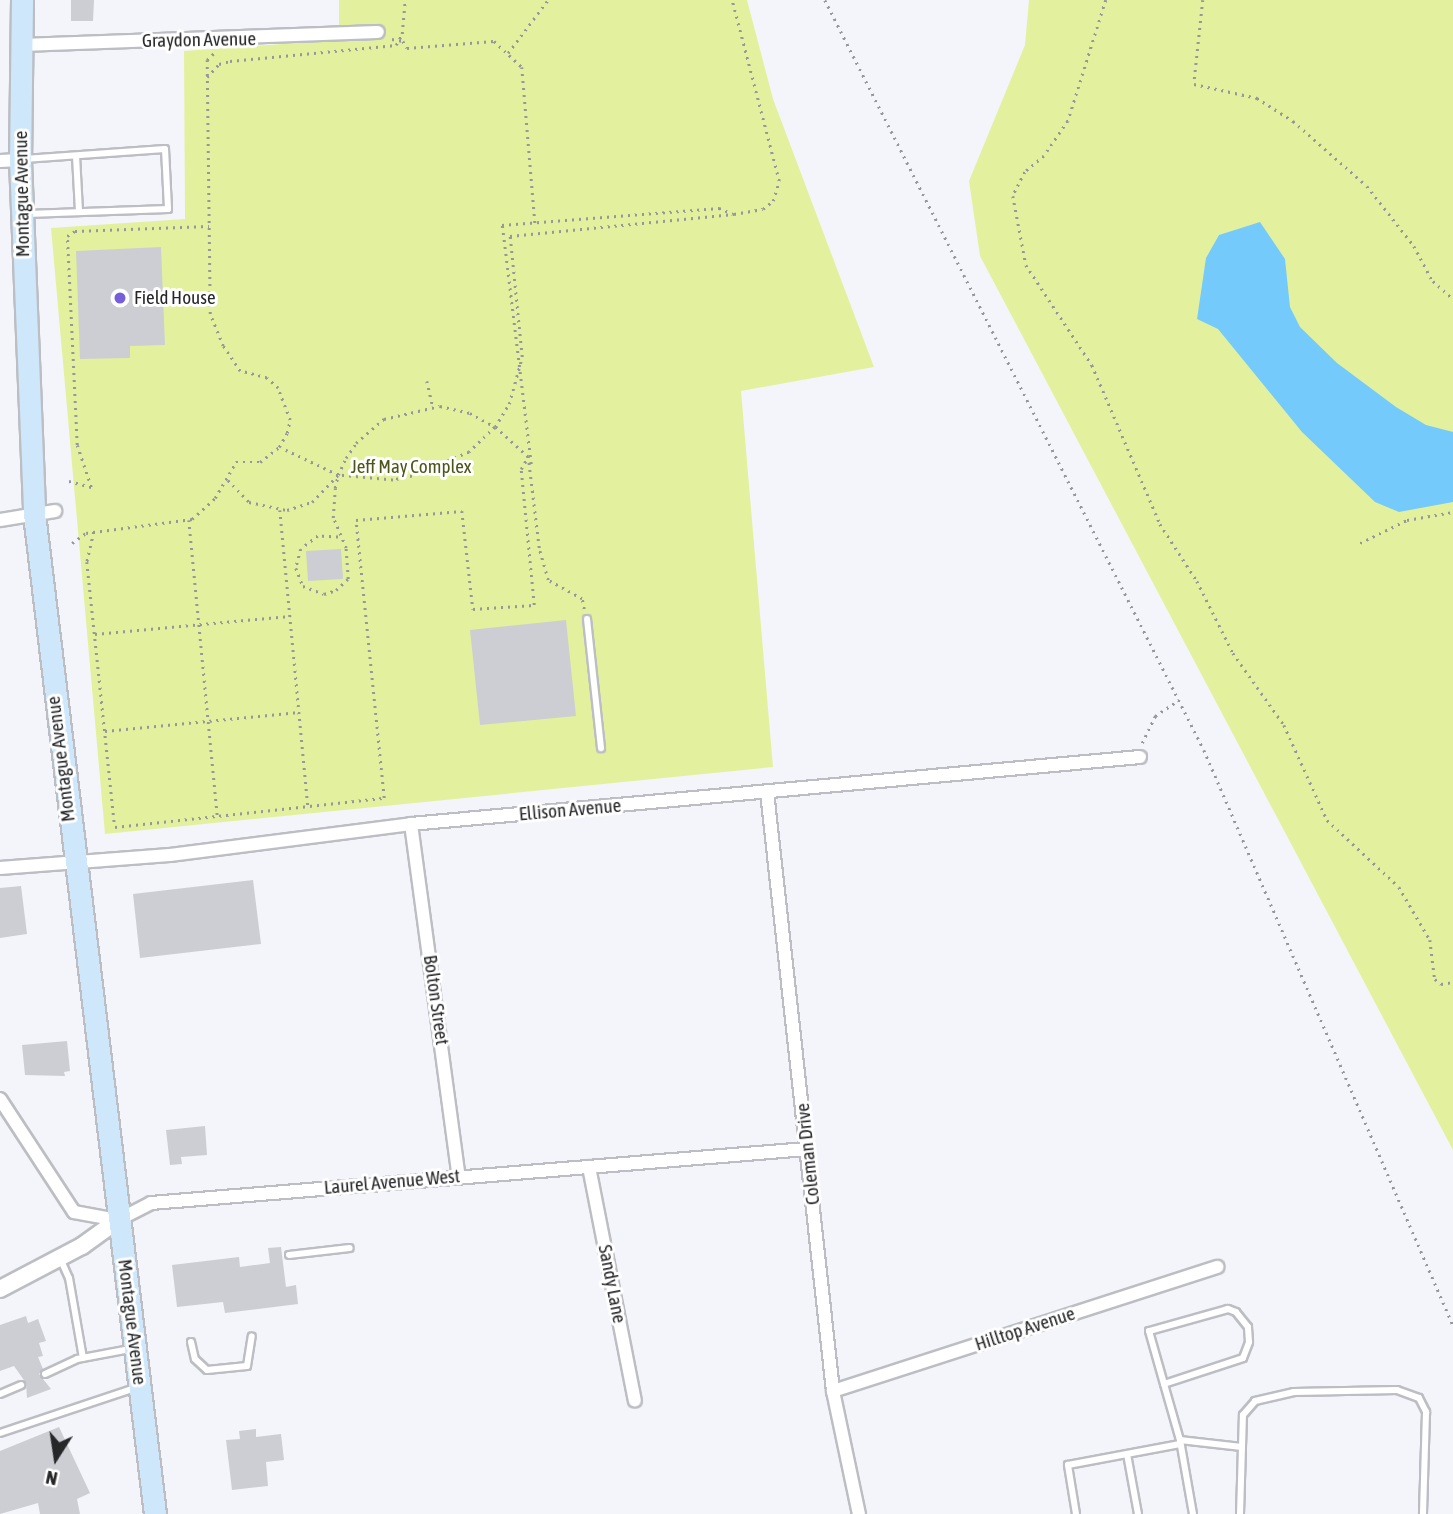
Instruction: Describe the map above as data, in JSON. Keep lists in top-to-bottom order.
{
  "streets": {
    "main road": ["Montague Avenue"],
    "street": [
      "Graydon Avenue",
      "Ellison Avenue",
      "Bolton Street",
      "Coleman Drive",
      "Laurel Avenue West",
      "Sandy Lane",
      "Hilltop Avenue"
    ]
  },
  "crossings": [
    ["Graydon Avenue", "Montague Avenue"],
    ["Montague Avenue", "Ellison Avenue"],
    ["Montague Avenue", "Laurel Avenue West"],
    ["Ellison Avenue", "Bolton Street"],
    ["Ellison Avenue", "Coleman Drive"],
    ["Bolton Street", "Laurel Avenue West"],
    ["Coleman Drive", "Laurel Avenue West"],
    ["Coleman Drive", "Hilltop Avenue"],
    ["Laurel Avenue West", "Sandy Lane"]
  ],
  "parks": ["Jeff May Complex"],
  "places": ["Field House"],
  "north": "bottom"
}
